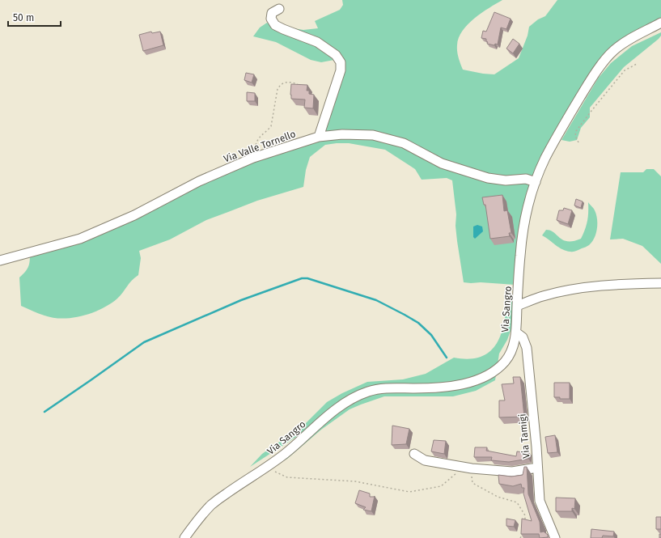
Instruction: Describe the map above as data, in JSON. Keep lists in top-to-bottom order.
{
  "streets": {
    "street": ["Via Valle Tornello", "Via Sangro", "Via Tamigi"]
  },
  "crossings": [
    ["Via Valle Tornello", "Via Sangro"],
    ["Via Sangro", "Via Tamigi"]
  ],
  "scale_bar": "50 m"
}
